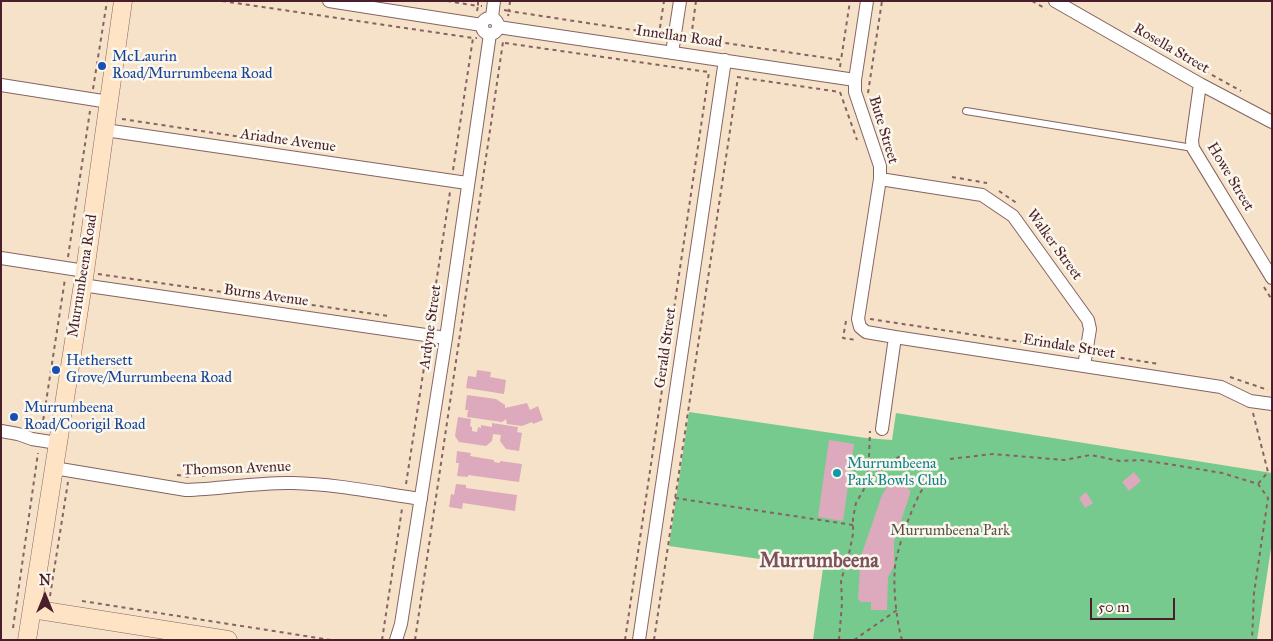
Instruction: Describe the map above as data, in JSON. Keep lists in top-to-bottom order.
{
  "streets": {
    "main road": ["Murrumbeena Road"],
    "street": [
      "Innellan Road",
      "Rosella Street",
      "Bute Street",
      "Ariadne Avenue",
      "Howe Street",
      "Walker Street",
      "Burns Avenue",
      "Ardyne Street",
      "Erindale Street",
      "Gerald Street",
      "Thomson Avenue"
    ]
  },
  "crossings": [
    ["Innellan Road", "Bute Street"],
    ["Innellan Road", "Ardyne Street"],
    ["Innellan Road", "Gerald Street"],
    ["Rosella Street", "Howe Street"],
    ["Bute Street", "Walker Street"],
    ["Bute Street", "Erindale Street"],
    ["Ariadne Avenue", "Murrumbeena Road"],
    ["Ariadne Avenue", "Ardyne Street"],
    ["Walker Street", "Erindale Street"],
    ["Murrumbeena Road", "Burns Avenue"],
    ["Murrumbeena Road", "Thomson Avenue"],
    ["Burns Avenue", "Ardyne Street"],
    ["Ardyne Street", "Thomson Avenue"]
  ],
  "districts": ["Murrumbeena"],
  "parks": ["Murrumbeena Park"],
  "places": [
    "McLaurin Road/Murrumbeena Road",
    "Hethersett Grove/Murrumbeena Road",
    "Murrumbeena Road/Coorigil Road",
    "Murrumbeena Park Bowls Club"
  ],
  "scale_bar": "50 m",
  "north": "top"
}
